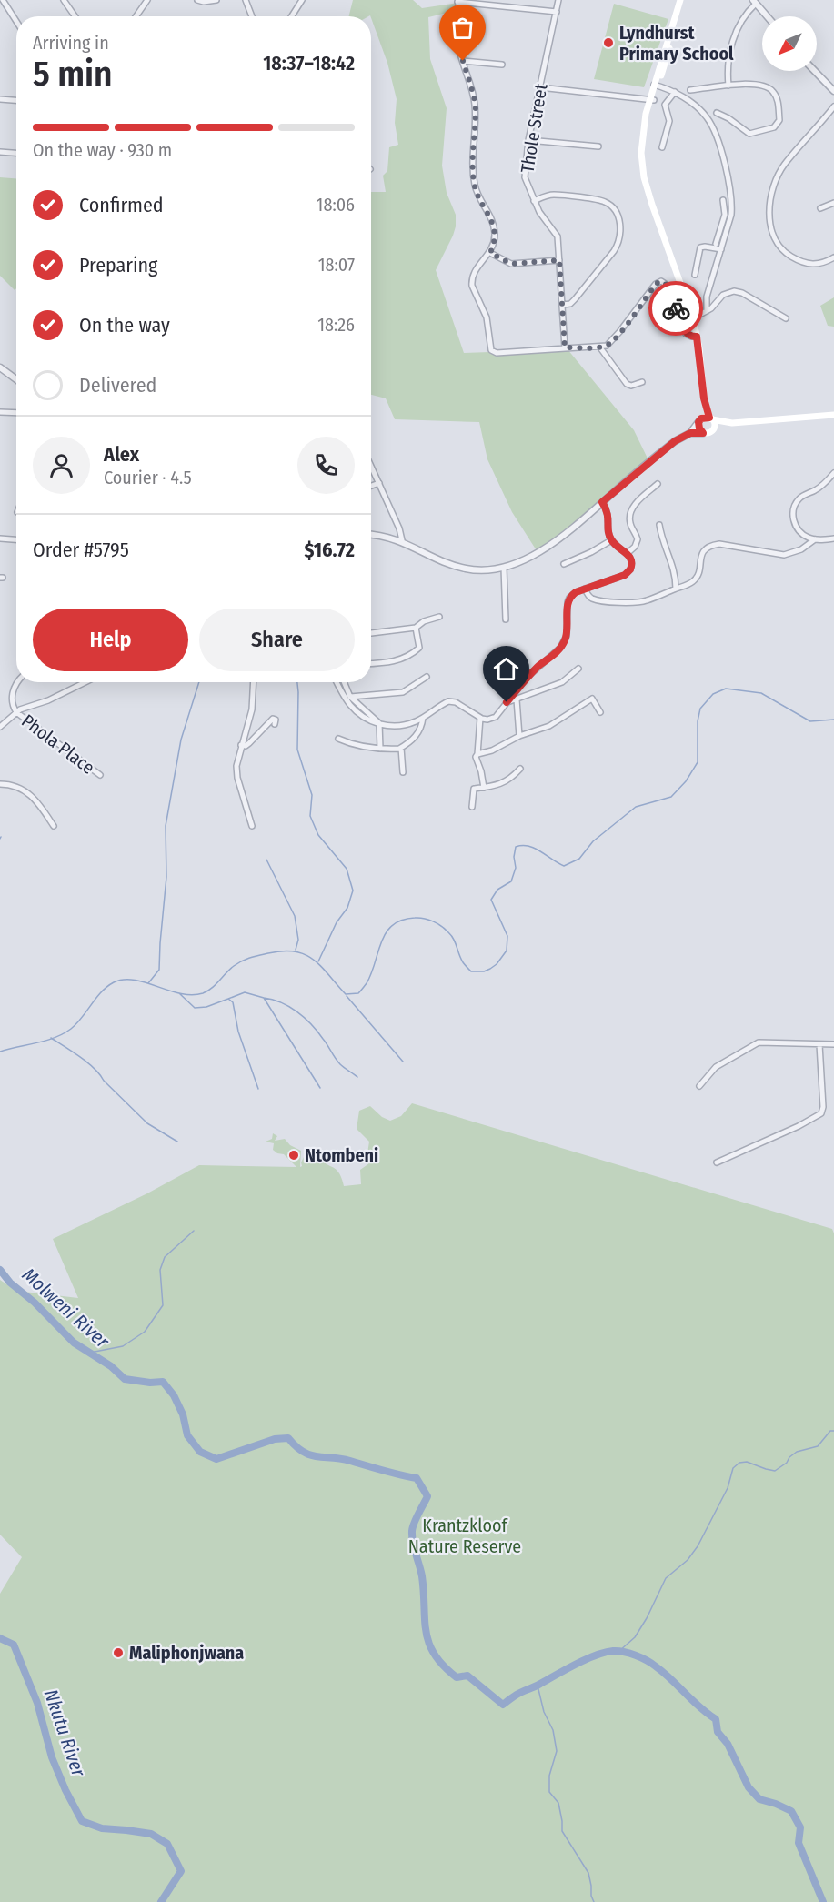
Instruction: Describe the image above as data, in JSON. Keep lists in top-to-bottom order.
{
  "streets": {
    "street": ["Thole Street", "Phola Place"]
  },
  "water": ["Molweni River", "Nkutu River"],
  "parks": ["Krantzkloof Nature Reserve"],
  "places": ["Lyndhurst Primary School", "Ntombeni", "Maliphonjwana"],
  "north": "bottom left",
  "page": {
    "heading": ["5 min", "Arriving in", "18:37–18:42"],
    "panel": [
      "Alex",
      "Courier · 4.5",
      "Order #5795",
      "$16.72"
    ],
    "bar": "On the way · 930 m",
    "list": [
      ["Confirmed", "18:06"],
      ["Preparing", "18:07"],
      ["On the way", "18:26"],
      "Delivered"
    ],
    "buttons": ["Help", "Share"]
  }
}
